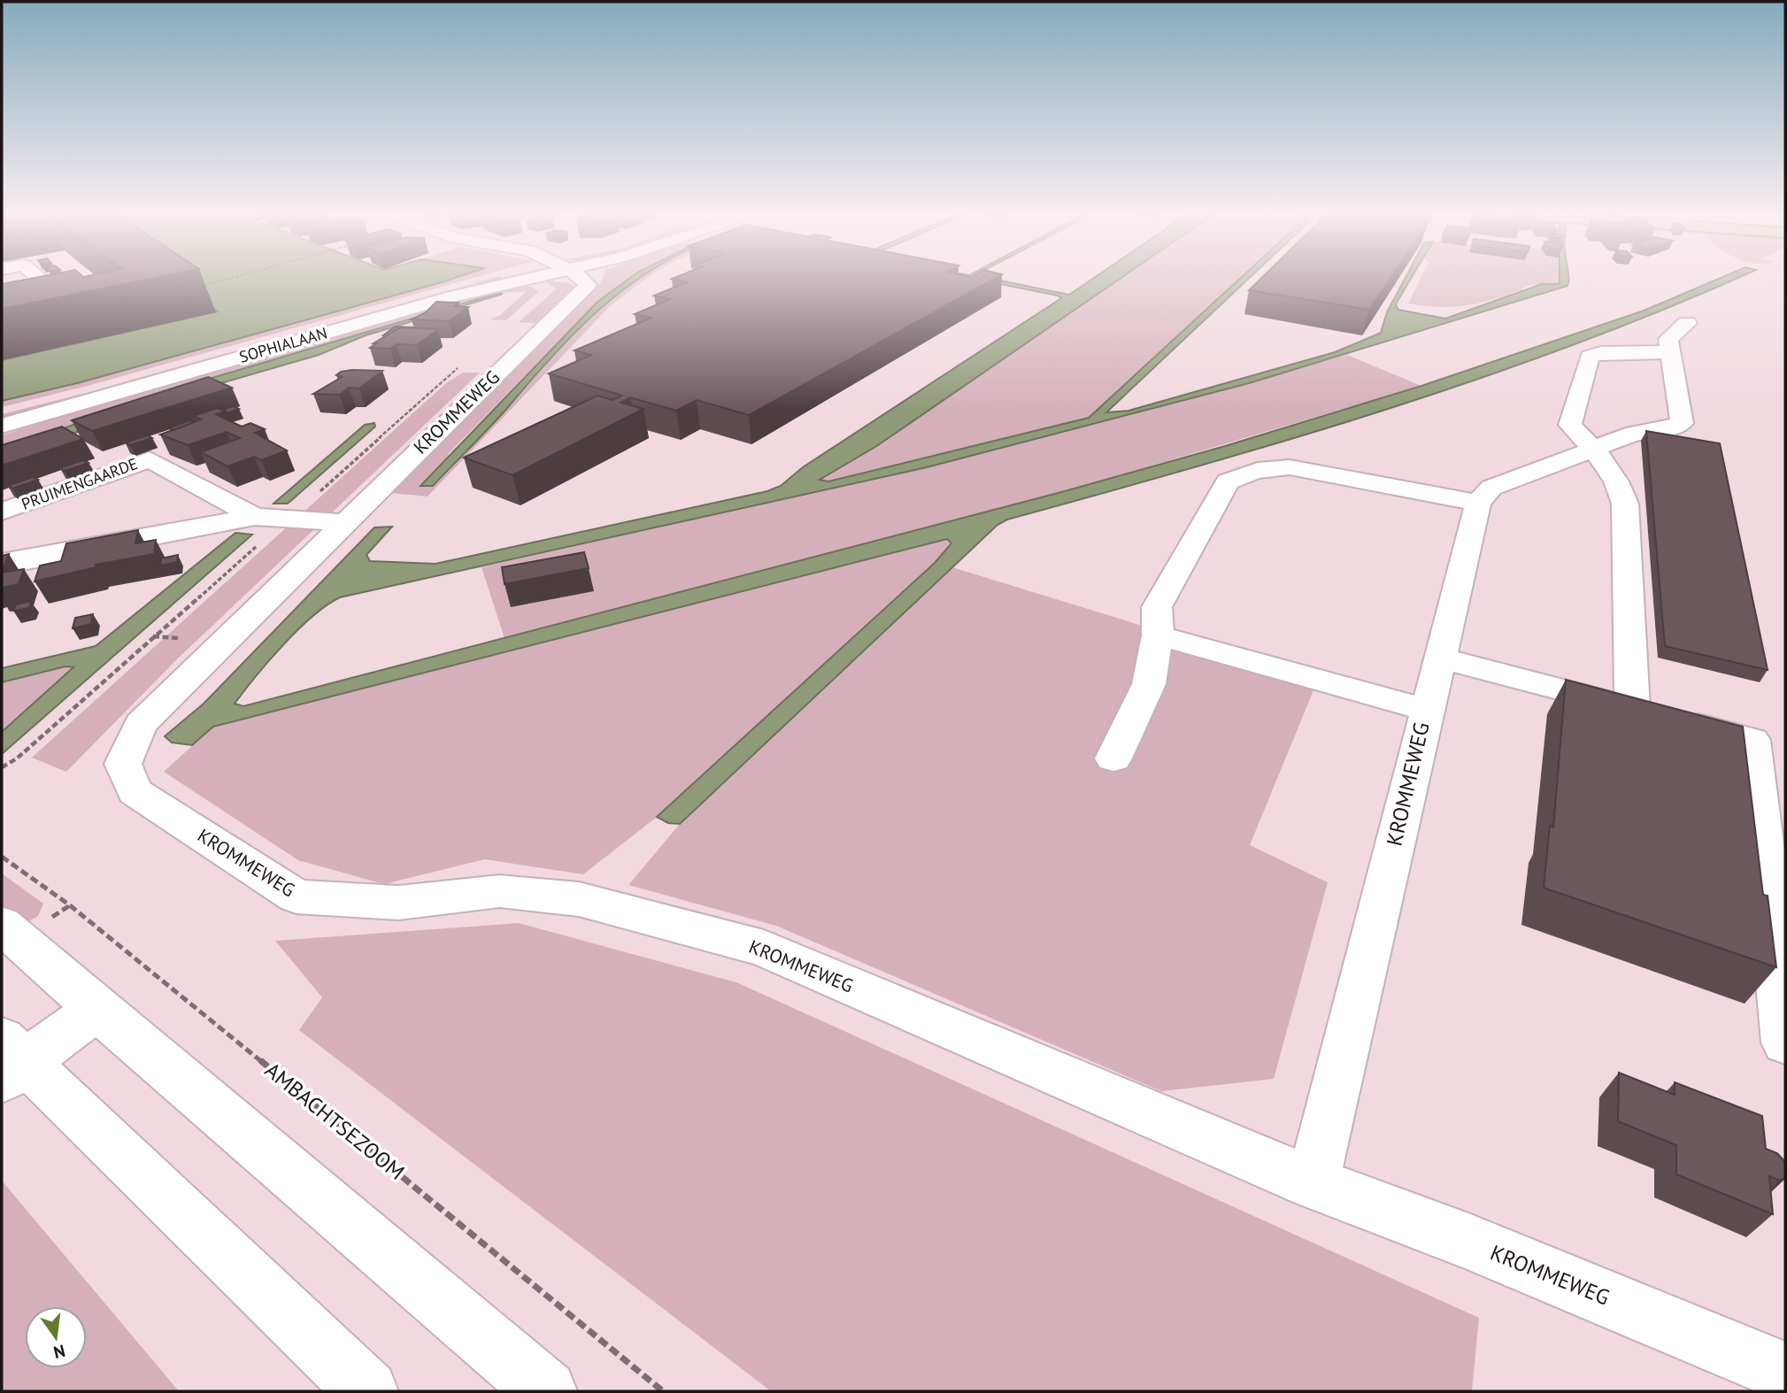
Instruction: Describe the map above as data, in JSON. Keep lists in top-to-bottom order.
{
  "streets": {
    "street": ["SOPHIALAAN", "KROMMEWEG", "PRUIMENGAARDE"],
    "path": ["AMBACHTSEZOOM"]
  },
  "crossings": [
    ["KROMMEWEG", "PRUIMENGAARDE"]
  ],
  "north": "bottom"
}
